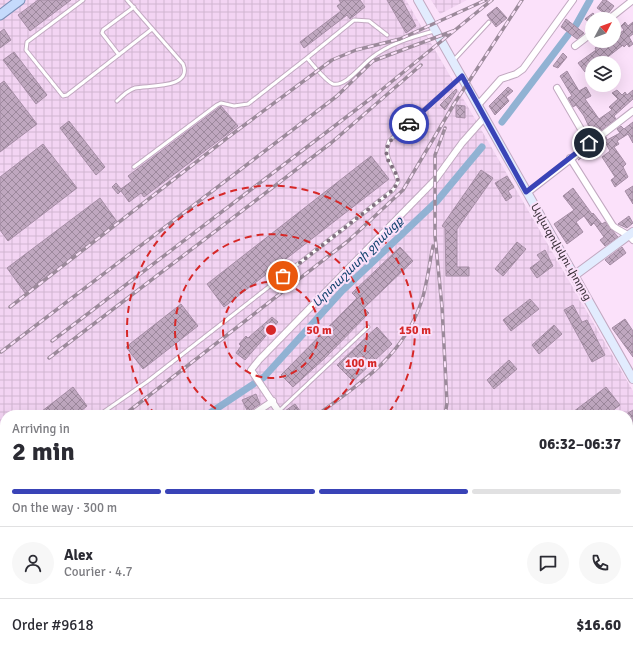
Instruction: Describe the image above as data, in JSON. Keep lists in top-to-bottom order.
{
  "streets": {
    "main road": ["Այվազովսկու փողոց"]
  },
  "water": ["Արտաշատի ջրանցք"],
  "north": "top right",
  "page": {
    "heading": ["2 min", "Arriving in", "06:32–06:37"],
    "panel": [
      "Alex",
      "Courier · 4.7",
      "Order #9618",
      "$16.60"
    ],
    "bar": "On the way · 300 m"
  },
  "rings": ["50 m", "150 m", "100 m"]
}
